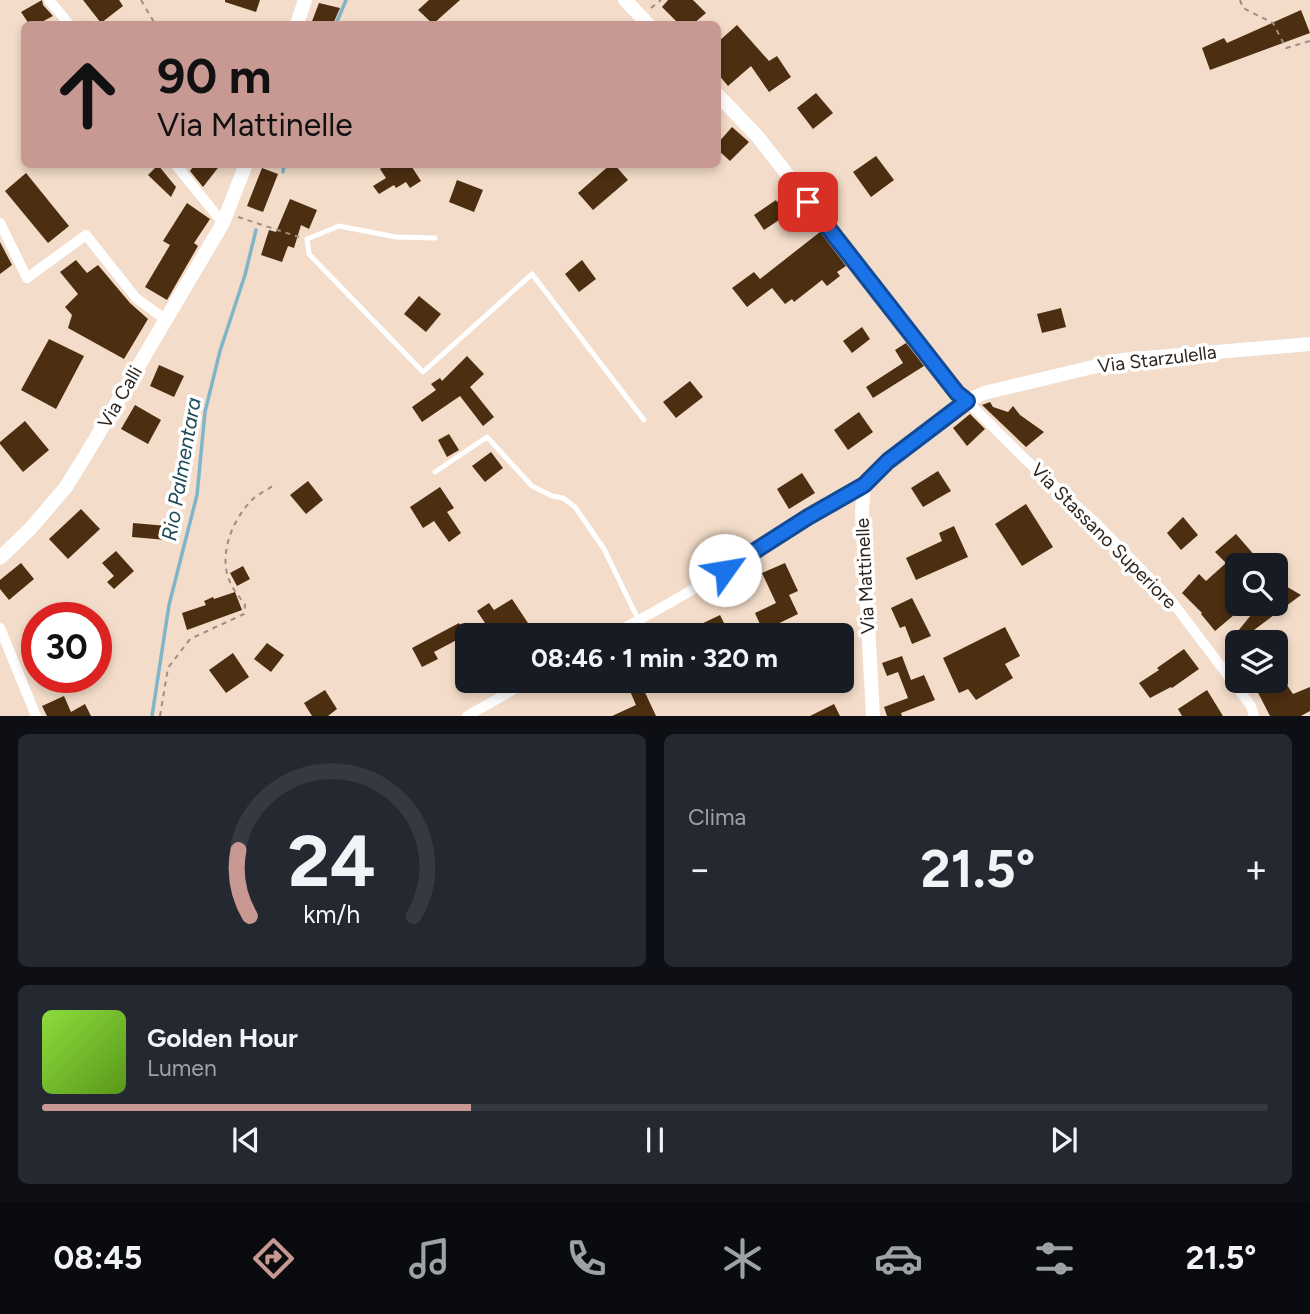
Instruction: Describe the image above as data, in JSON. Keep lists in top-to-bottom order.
{
  "streets": {
    "street": [
      "Via Starzulella",
      "Via Calli",
      "Via Stassano Superiore",
      "Via Mattinelle"
    ]
  },
  "crossings": [
    ["Via Starzulella", "Via Stassano Superiore"]
  ],
  "water": ["Rio Palmentara"],
  "page": {
    "turn": ["90 m", "Via Mattinelle"],
    "limit": "30",
    "trip": "08:46 · 1 min · 320 m",
    "tile": "Clima",
    "heat": ["−", "21.5°", "+"],
    "song": ["Golden Hour", "Lumen"],
    "tabs": ["08:45", "21.5°"],
    "gauge": ["24", "km/h"]
  }
}
